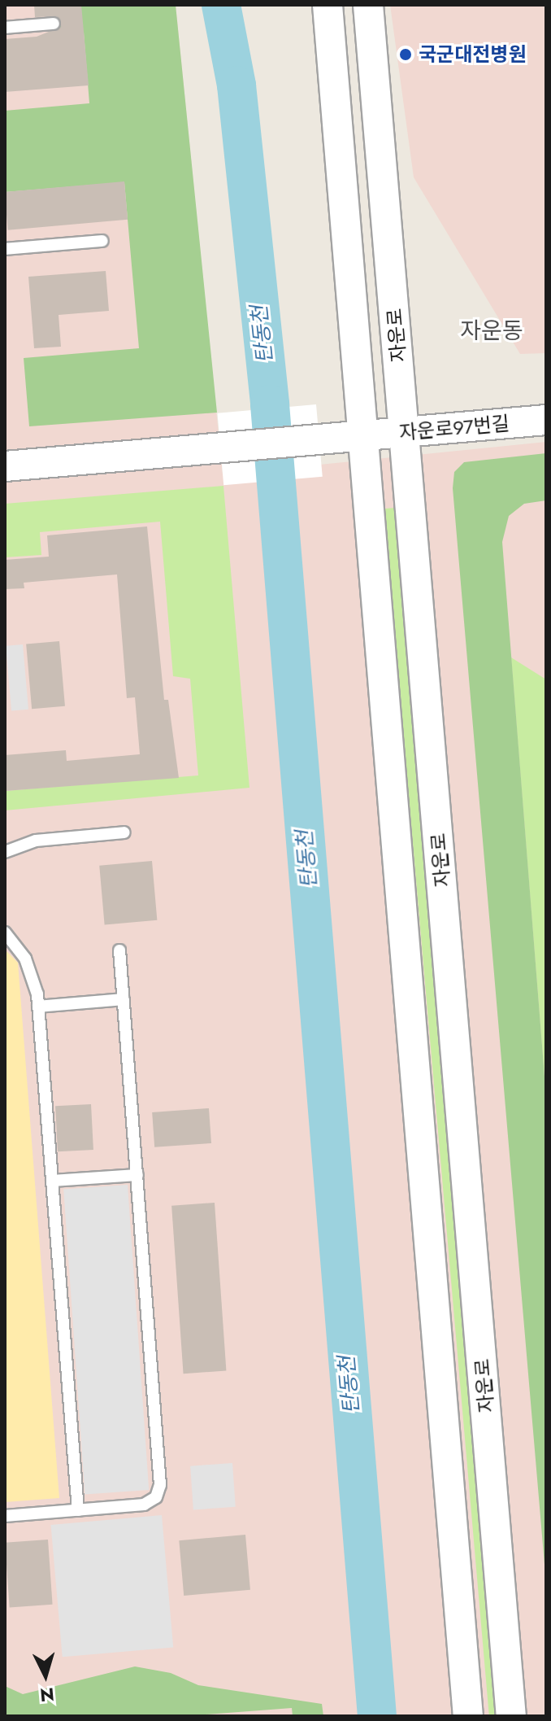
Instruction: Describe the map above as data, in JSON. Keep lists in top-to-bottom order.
{
  "streets": {
    "street": ["자운로", "자운로97번길"]
  },
  "crossings": [
    ["자운로", "자운로97번길"]
  ],
  "districts": ["자운동"],
  "water": ["탄동천"],
  "places": ["국군대전병원"],
  "north": "bottom"
}
